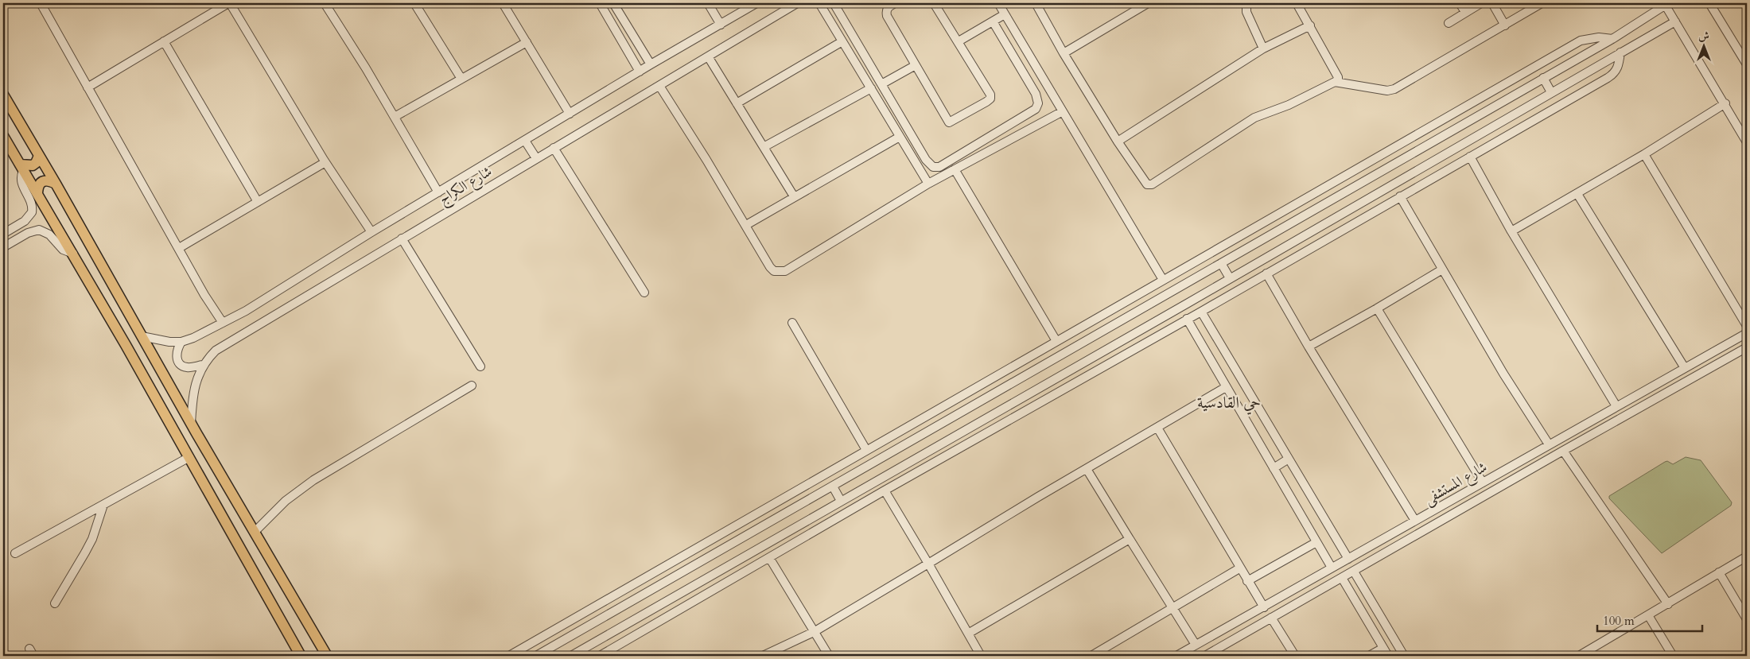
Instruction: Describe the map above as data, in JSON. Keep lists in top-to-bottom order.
{
  "streets": {
    "street": ["شارع الكراج", "شارع المستشفى"]
  },
  "districts": ["حي القادسية"],
  "scale_bar": "100 m",
  "north": "top"
}
